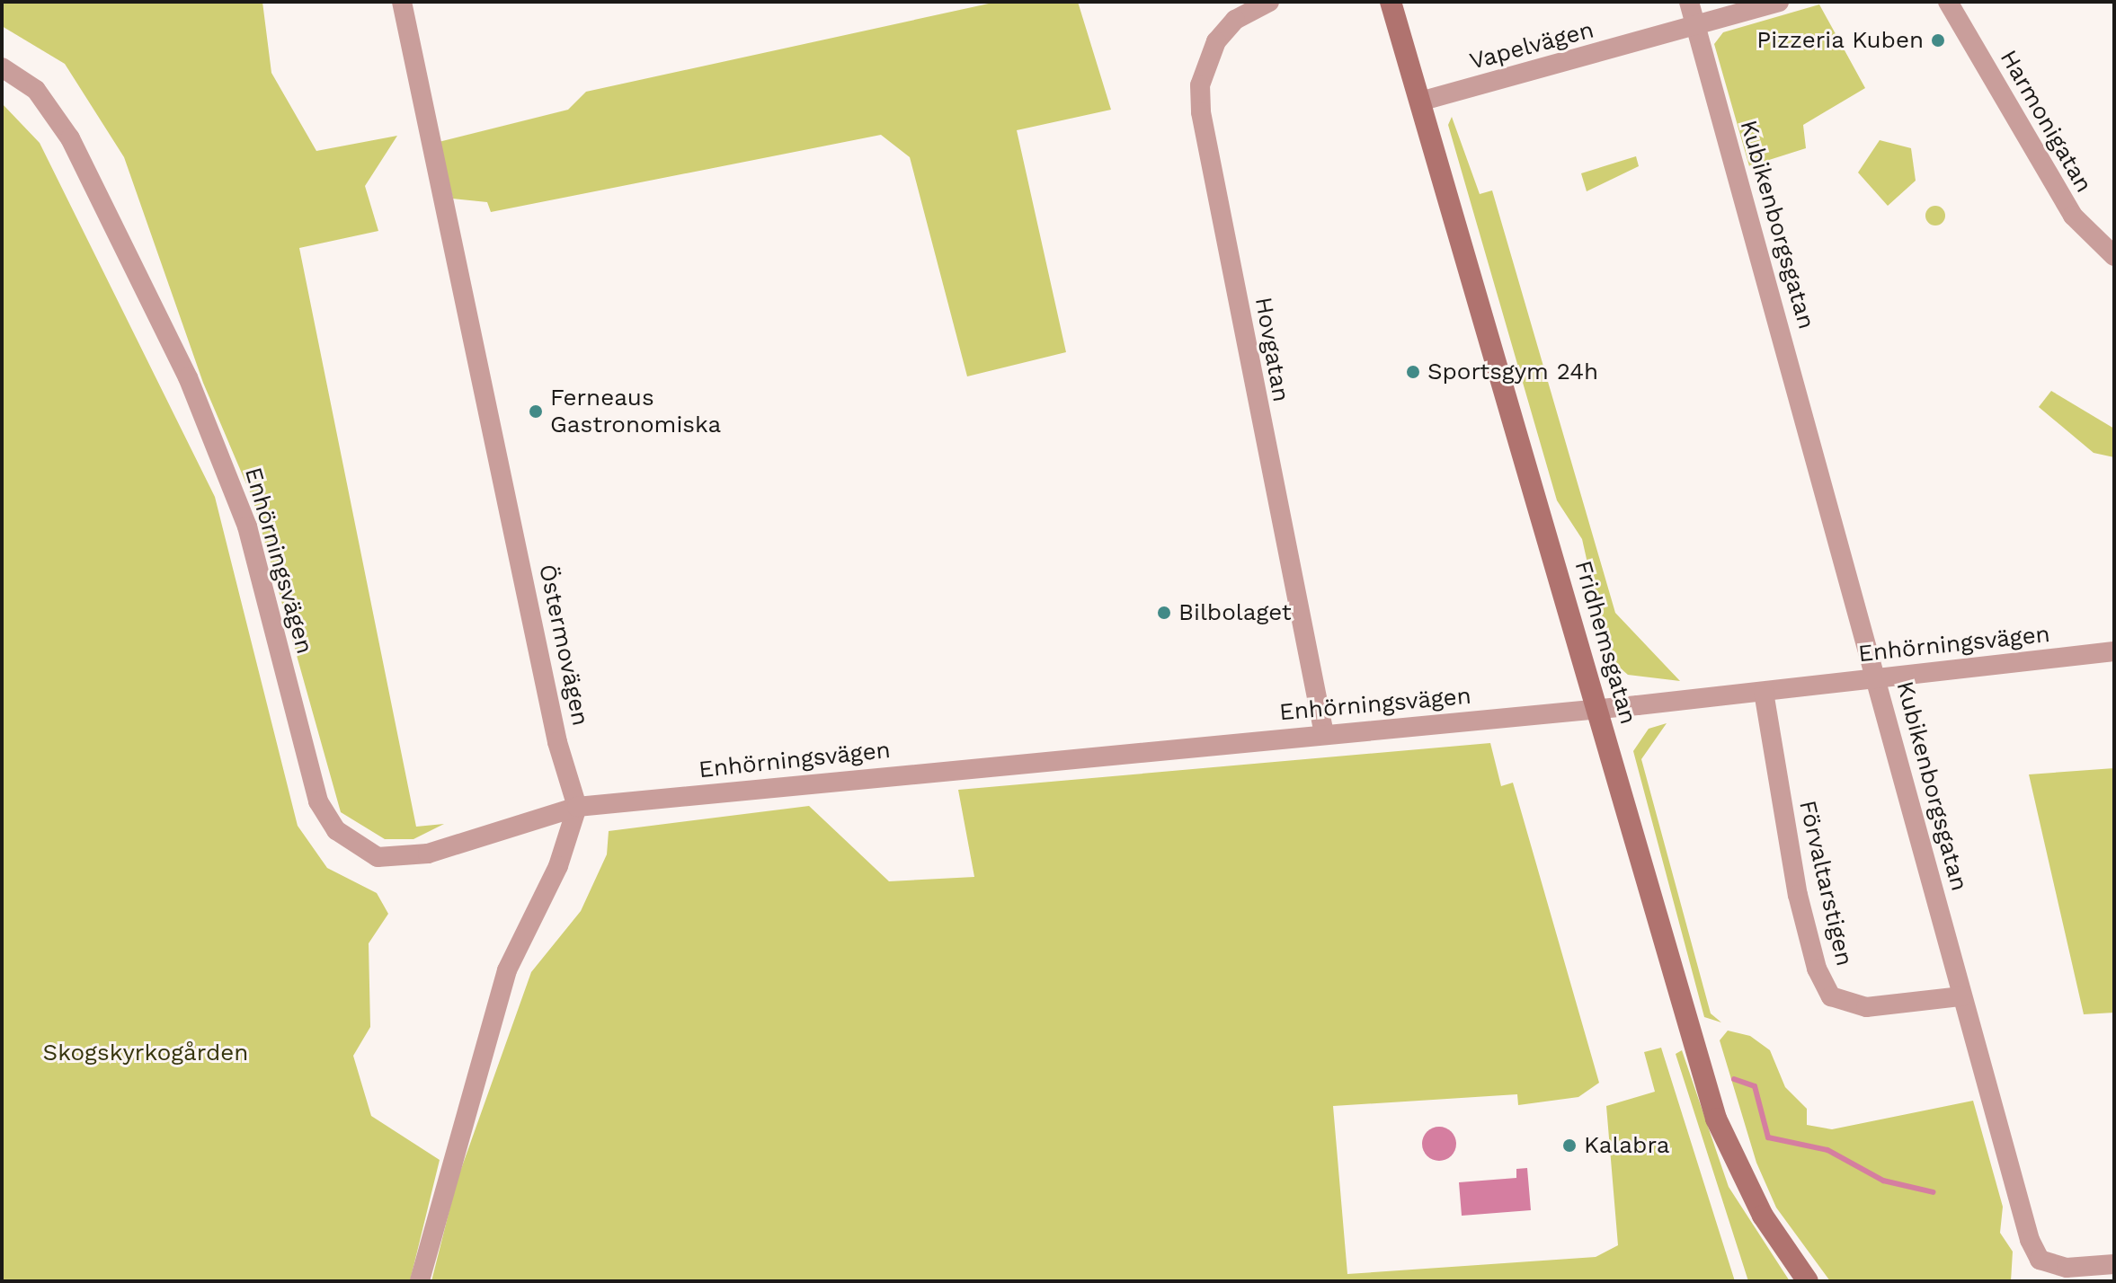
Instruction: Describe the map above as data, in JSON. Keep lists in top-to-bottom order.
{
  "streets": {
    "street": [
      "Vapelvägen",
      "Harmonigatan",
      "Kubikenborgsgatan",
      "Hovgatan",
      "Enhörningsvägen",
      "Fridhemsgatan",
      "Östermovägen",
      "Förvaltarstigen"
    ]
  },
  "crossings": [
    ["Vapelvägen", "Kubikenborgsgatan"],
    ["Vapelvägen", "Fridhemsgatan"],
    ["Kubikenborgsgatan", "Enhörningsvägen"],
    ["Kubikenborgsgatan", "Förvaltarstigen"],
    ["Hovgatan", "Enhörningsvägen"],
    ["Enhörningsvägen", "Fridhemsgatan"],
    ["Enhörningsvägen", "Östermovägen"],
    ["Enhörningsvägen", "Förvaltarstigen"]
  ],
  "parks": ["Skogskyrkogården"],
  "places": [
    "Pizzeria Kuben",
    "Sportsgym 24h",
    "Ferneaus Gastronomiska",
    "Bilbolaget",
    "Kalabra"
  ]
}
